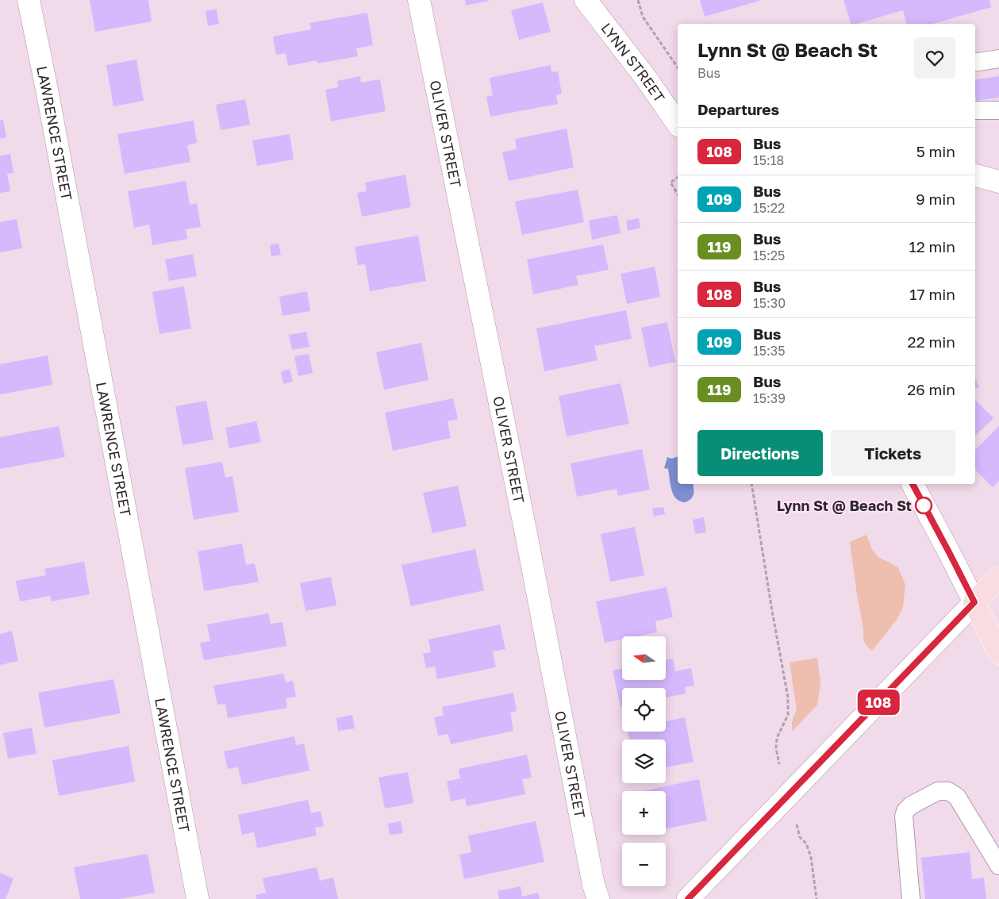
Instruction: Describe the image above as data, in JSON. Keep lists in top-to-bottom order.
{
  "streets": {
    "street": ["LYNN STREET", "LAWRENCE STREET", "OLIVER STREET"]
  },
  "places": ["Lynn St @ Beach St"],
  "lines": ["bus line 108"],
  "north": "left",
  "page": {
    "on_map": "108",
    "heading": [
      ["Lynn St @ Beach St", "Bus"],
      "Departures"
    ],
    "list": [
      {
        "mark": "108",
        "name": "Bus",
        "note": "15:18",
        "value": "5 min"
      },
      {
        "mark": "109",
        "name": "Bus",
        "note": "15:22",
        "value": "9 min"
      },
      {
        "mark": "119",
        "name": "Bus",
        "note": "15:25",
        "value": "12 min"
      },
      {
        "mark": "108",
        "name": "Bus",
        "note": "15:30",
        "value": "17 min"
      },
      {
        "mark": "109",
        "name": "Bus",
        "note": "15:35",
        "value": "22 min"
      },
      {
        "mark": "119",
        "name": "Bus",
        "note": "15:39",
        "value": "26 min"
      }
    ],
    "buttons": ["Directions", "Tickets"],
    "map_buttons": ["+", "−"]
  }
}
